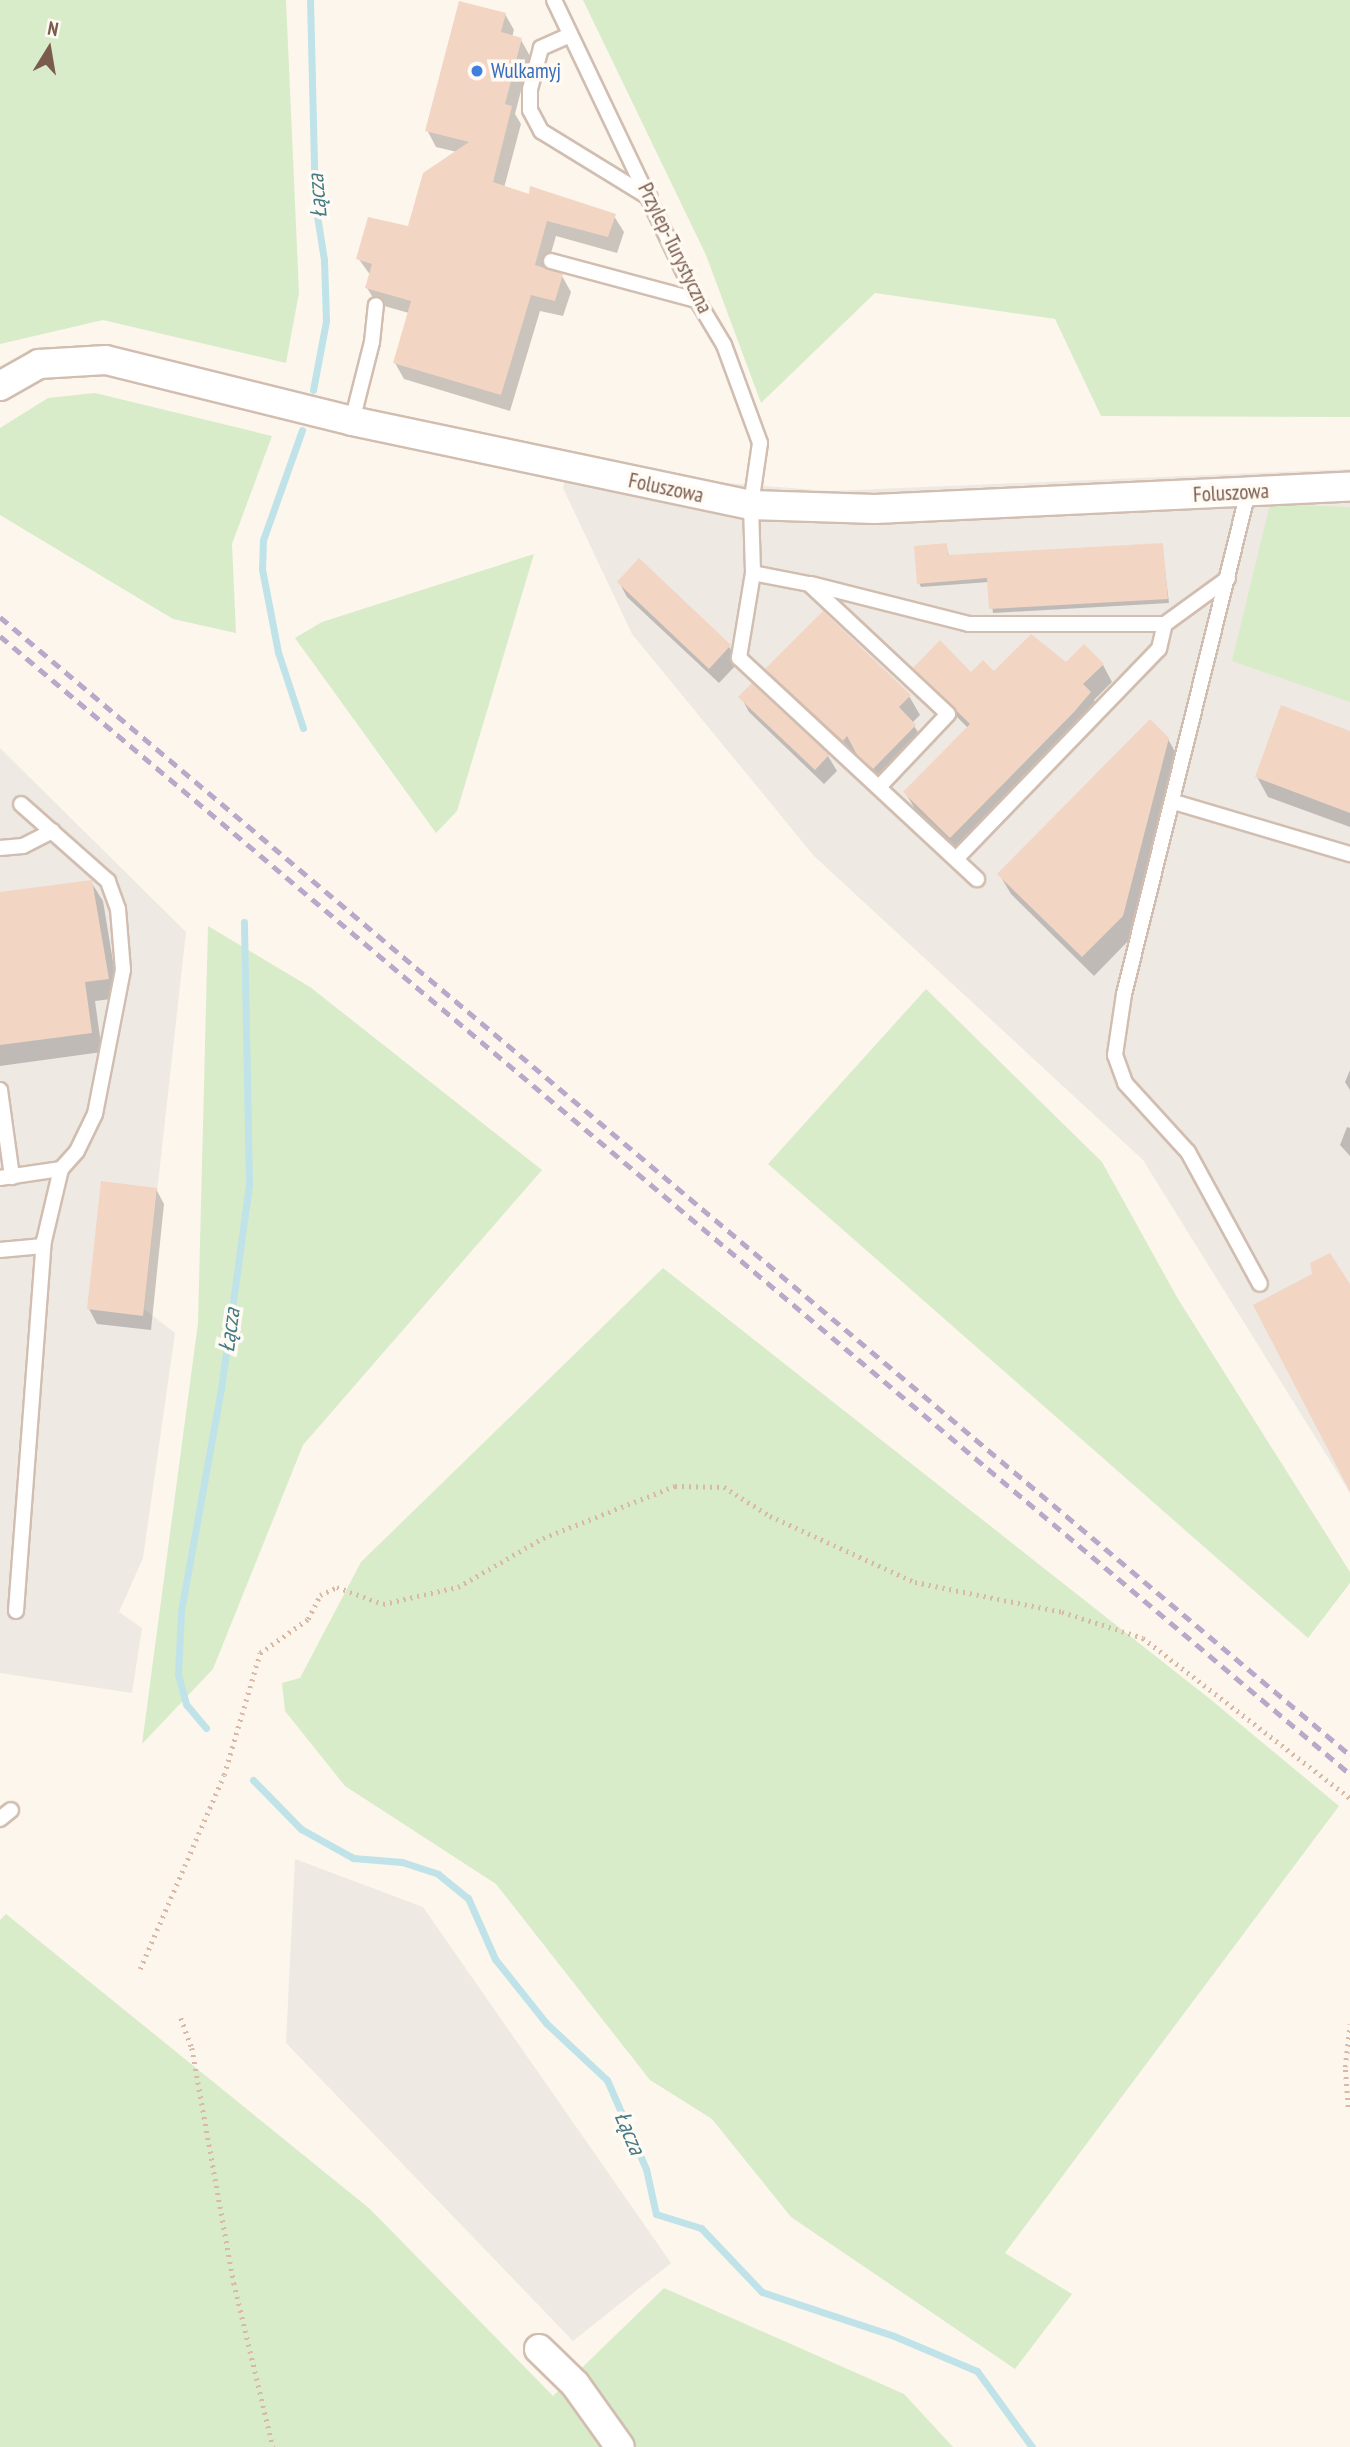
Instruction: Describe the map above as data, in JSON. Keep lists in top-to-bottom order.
{
  "streets": {
    "street": ["Foluszowa"],
    "lane": ["Przylep-Turystyczna"]
  },
  "crossings": [
    ["Przylep-Turystyczna", "Foluszowa"]
  ],
  "water": ["Łącza"],
  "places": ["Wulkamyj"],
  "north": "top"
}
